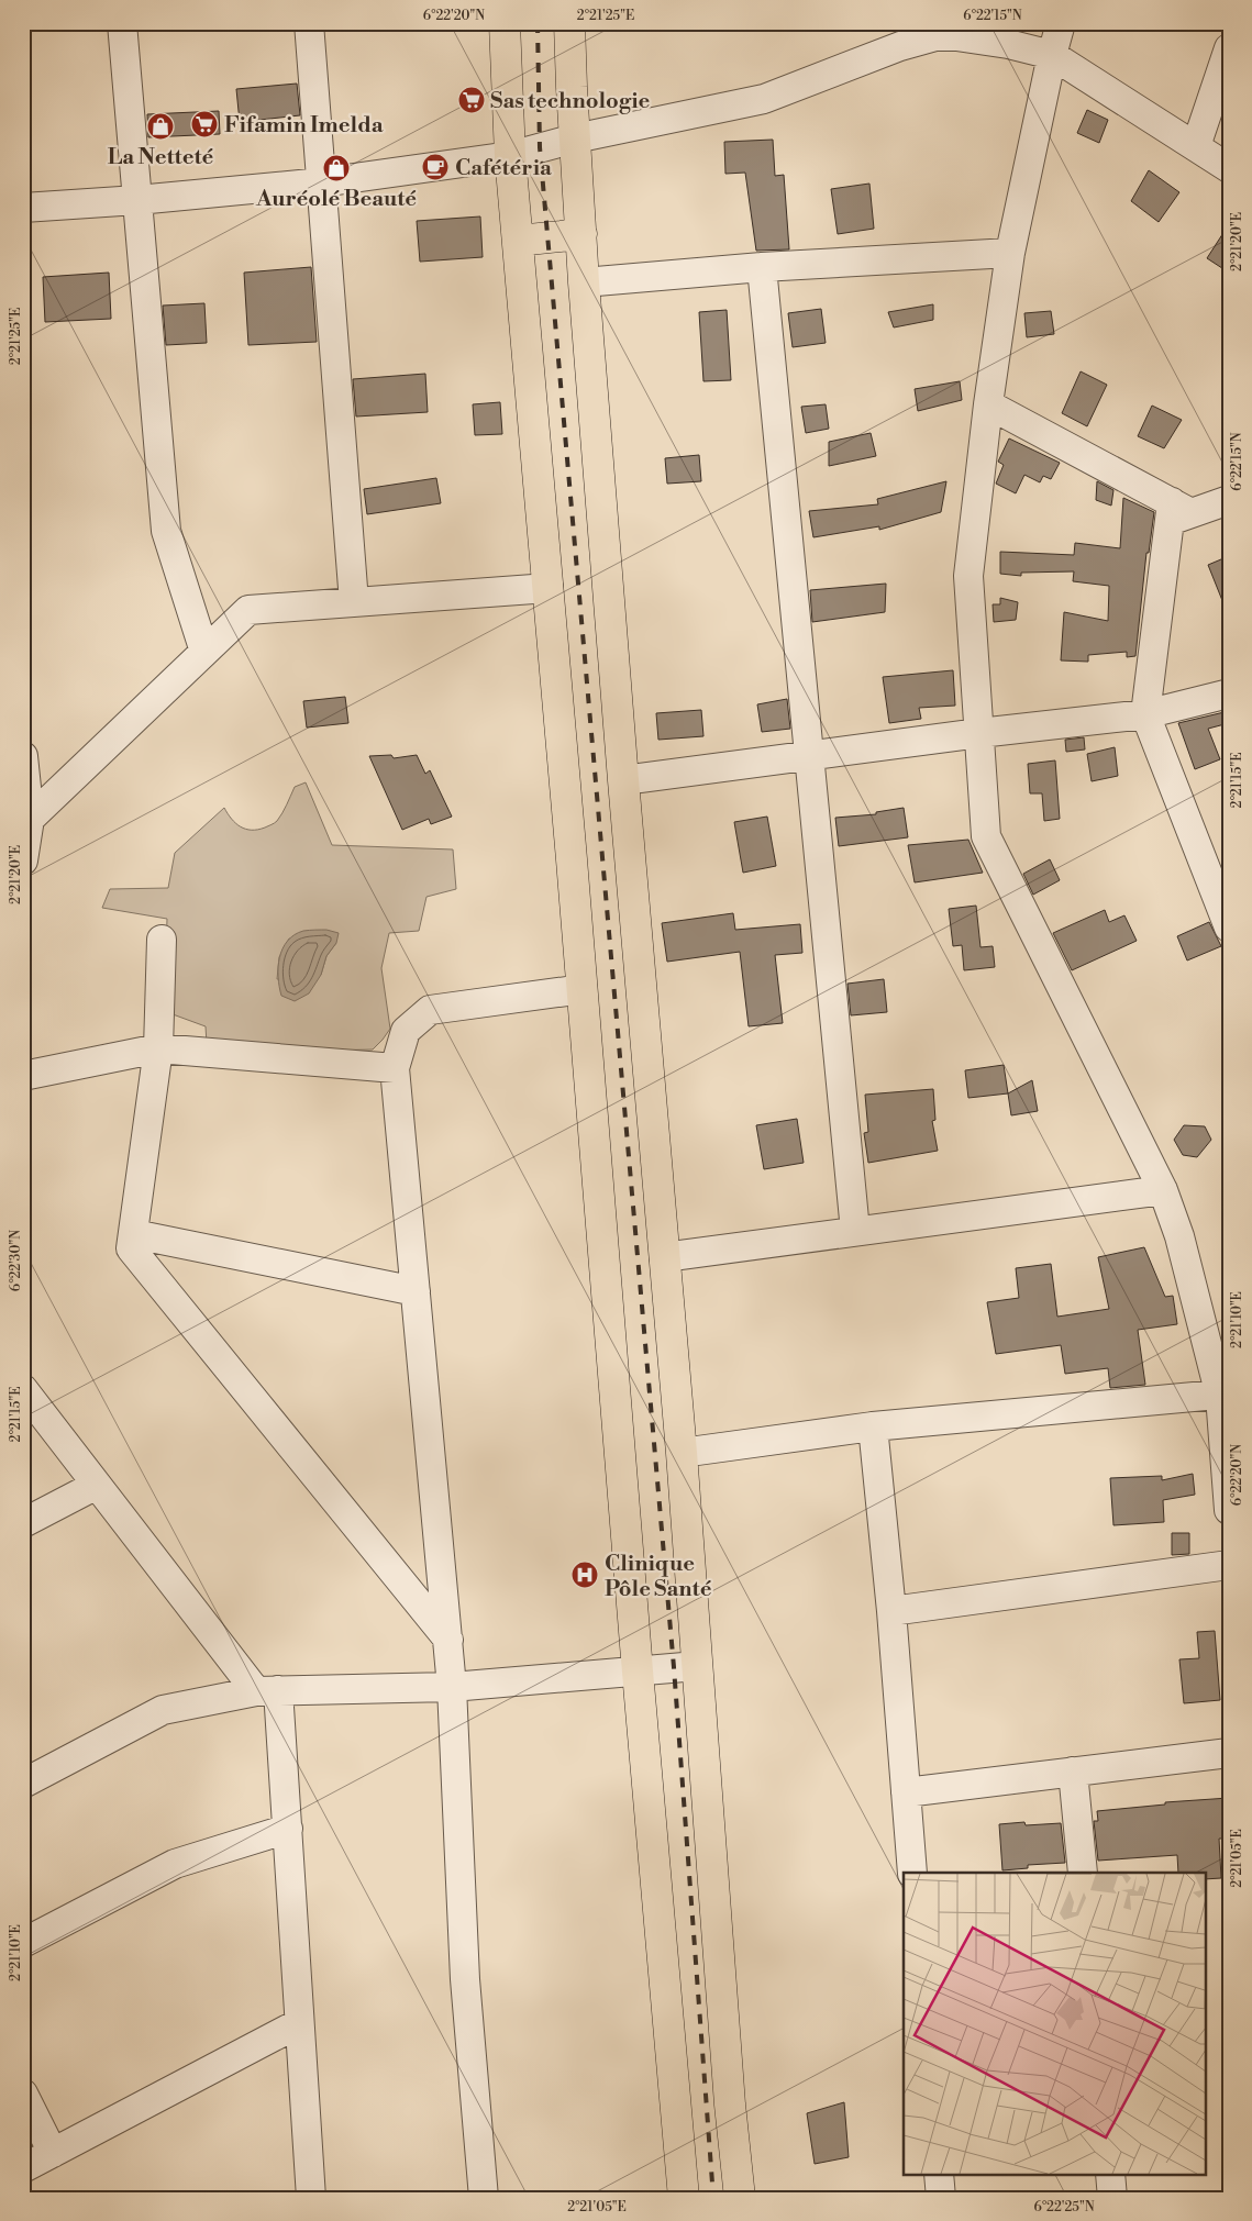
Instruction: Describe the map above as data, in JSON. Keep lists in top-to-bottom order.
{
  "places": {
    "supermarket": ["Sas technologie", "Fifamin Imelda"],
    "shop": ["La Netteté", "Auréolé Beauté"],
    "cafe": ["Cafétéria"],
    "hospital": ["Clinique Pôle Santé"]
  },
  "coordinates": [
    "6°22'20\"N",
    "2°21'25\"E",
    "6°22'15\"N",
    "2°21'20\"E",
    "2°21'15\"E",
    "6°22'30\"N",
    "2°21'10\"E",
    "2°21'05\"E",
    "6°22'25\"N"
  ]
}
